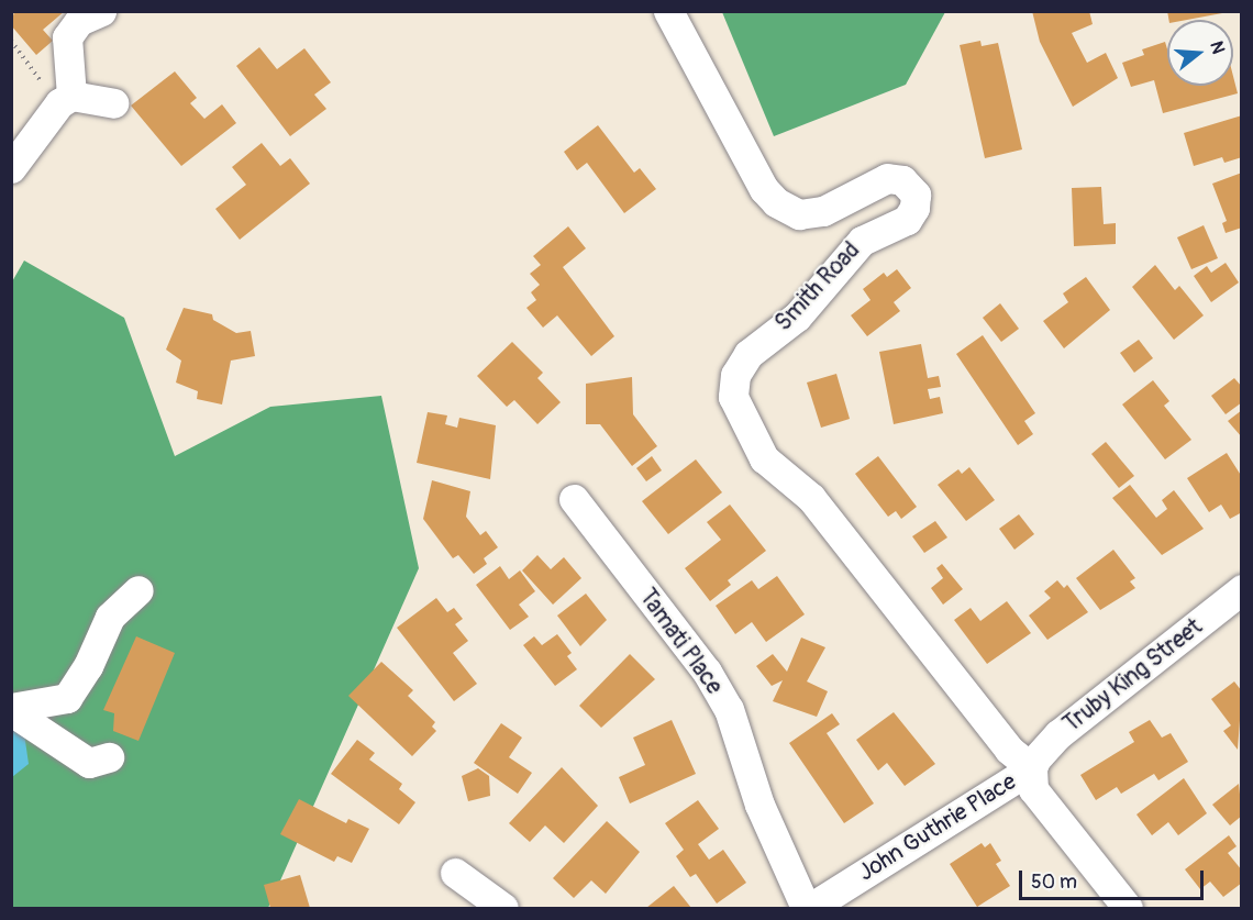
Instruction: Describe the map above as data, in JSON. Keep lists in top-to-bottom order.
{
  "streets": {
    "street": [
      "Smith Road",
      "Tamati Place",
      "Truby King Street",
      "John Guthrie Place"
    ]
  },
  "crossings": [
    ["Smith Road", "Truby King Street"],
    ["Smith Road", "John Guthrie Place"],
    ["Tamati Place", "John Guthrie Place"],
    ["Truby King Street", "John Guthrie Place"]
  ],
  "scale_bar": "50 m",
  "north": "right"
}
